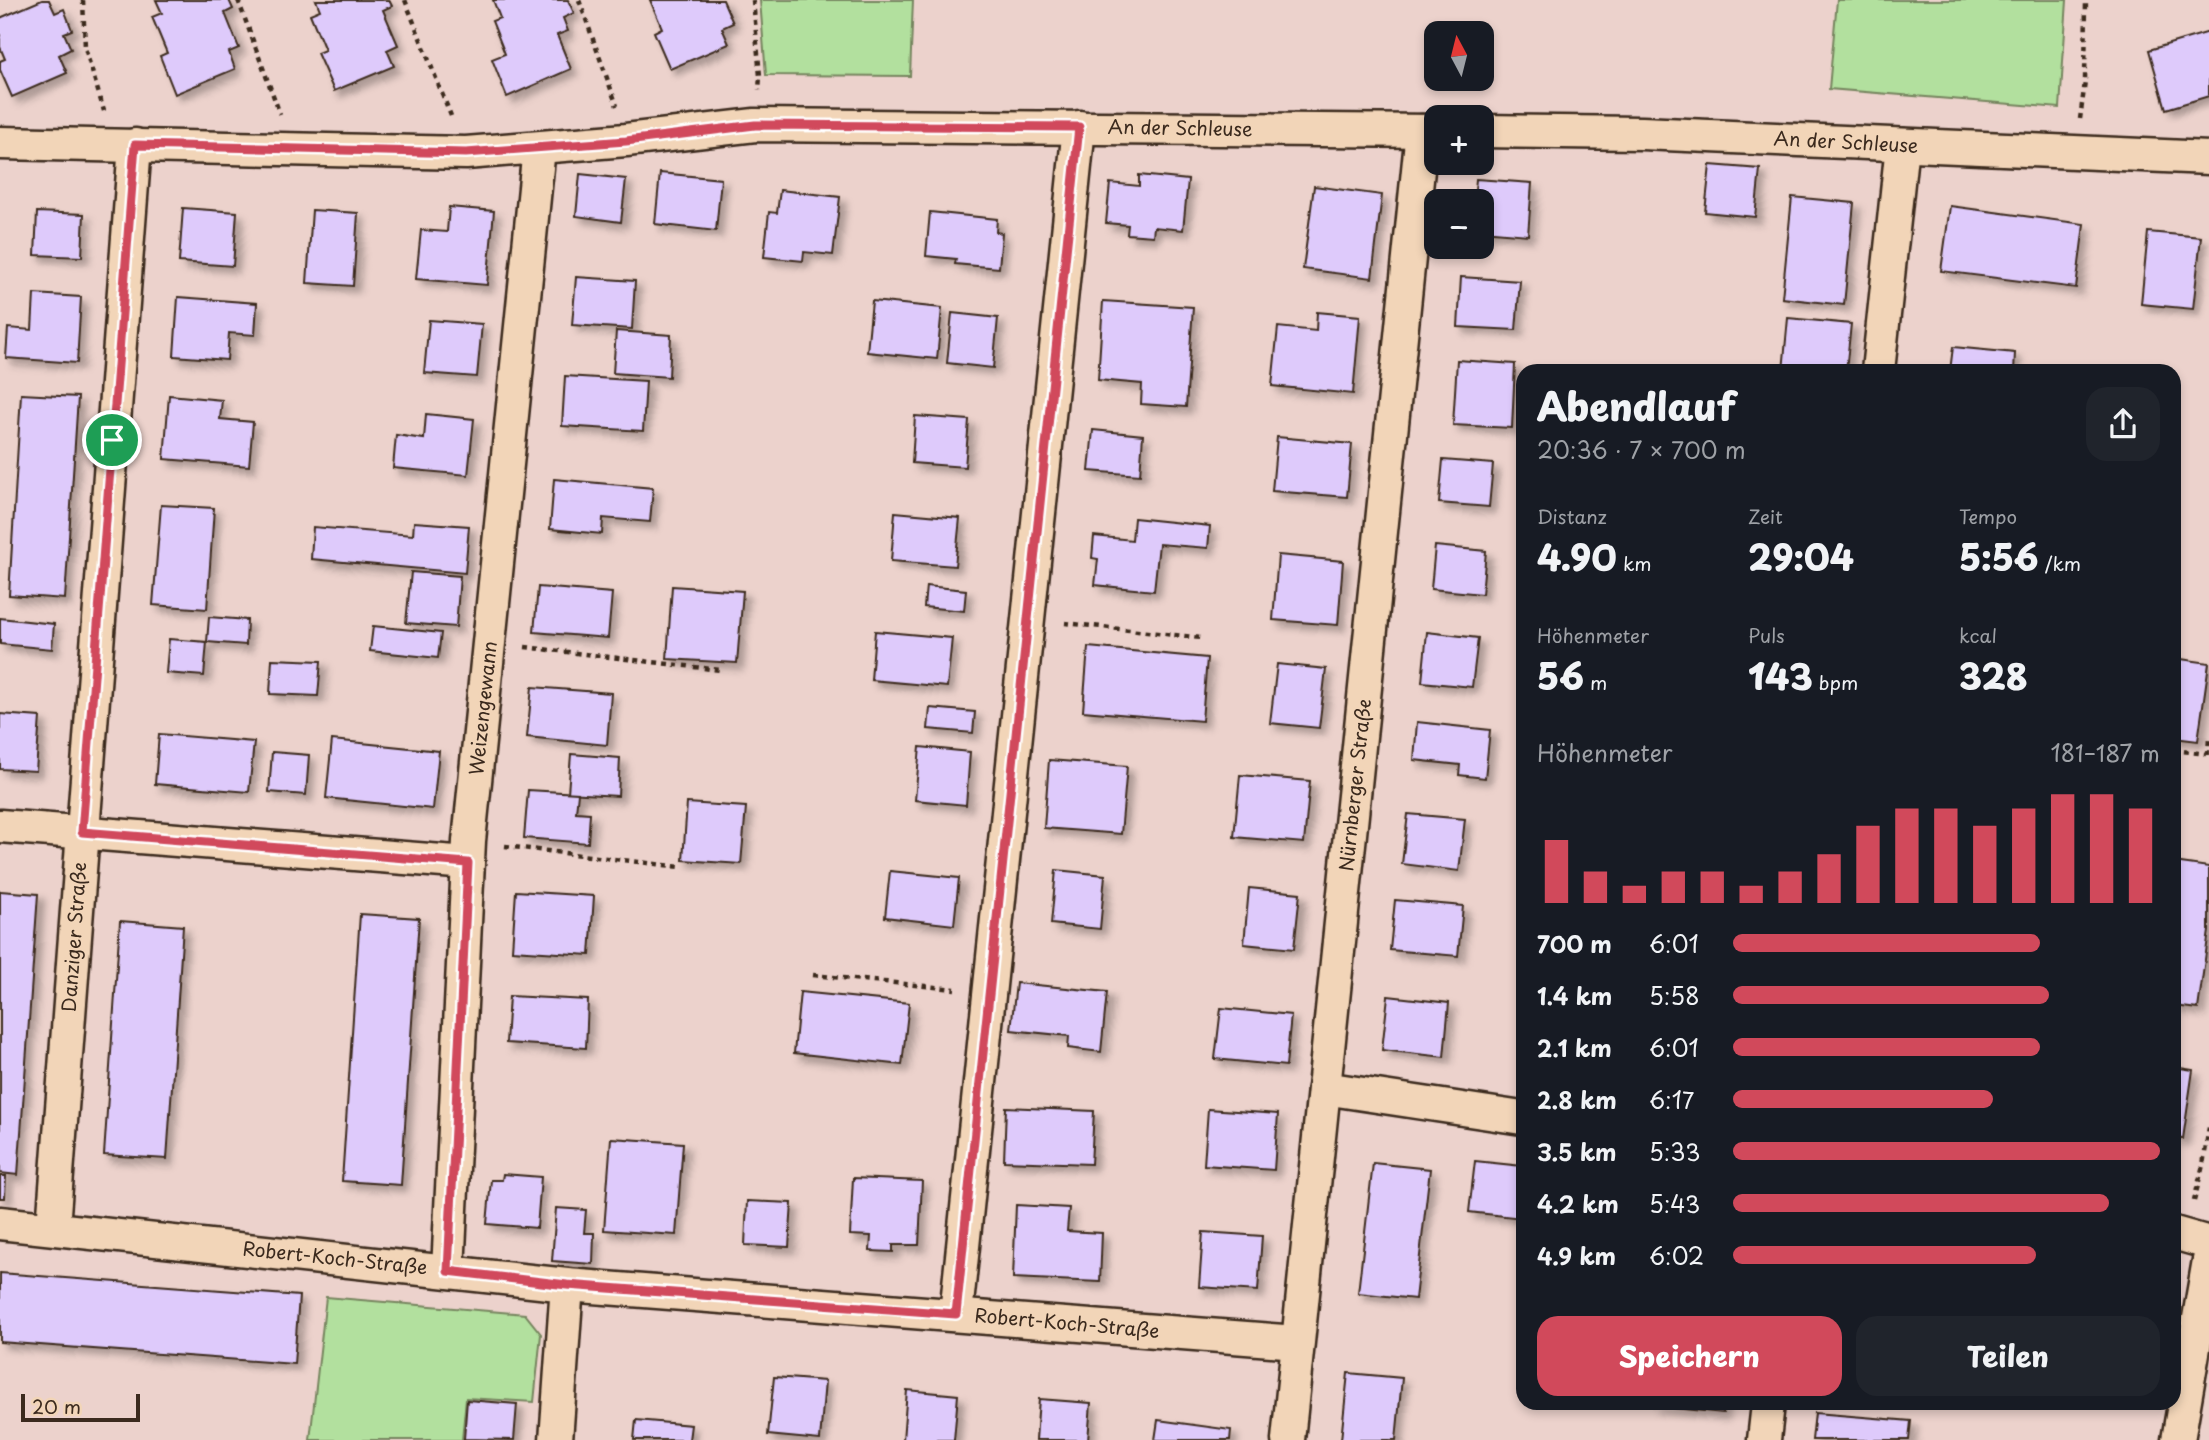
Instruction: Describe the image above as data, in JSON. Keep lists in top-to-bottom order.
{
  "streets": {
    "street": [
      "An der Schleuse",
      "Weizengewann",
      "Nürnberger Straße",
      "Danziger Straße",
      "Robert-Koch-Straße"
    ]
  },
  "crossings": [
    ["An der Schleuse", "Weizengewann"],
    ["An der Schleuse", "Danziger Straße"],
    ["Weizengewann", "Robert-Koch-Straße"],
    ["Nürnberger Straße", "Robert-Koch-Straße"],
    ["Danziger Straße", "Robert-Koch-Straße"]
  ],
  "scale_bar": "20 m",
  "north": "top",
  "page": {
    "map_buttons": ["+", "−"],
    "heading": ["Abendlauf", "20:36 · 7 × 700 m"],
    "stats": [
      ["Distanz", "4.90 km"],
      ["Zeit", "29:04"],
      ["Tempo", "5:56 /km"],
      ["Höhenmeter", "56 m"],
      ["Puls", "143 bpm"],
      ["kcal", "328"]
    ],
    "chart": ["Höhenmeter", "181–187 m"],
    "list": [
      {
        "name": "700 m",
        "note": "6:01"
      },
      {
        "name": "1.4 km",
        "note": "5:58"
      },
      {
        "name": "2.1 km",
        "note": "6:01"
      },
      {
        "name": "2.8 km",
        "note": "6:17"
      },
      {
        "name": "3.5 km",
        "note": "5:33"
      },
      {
        "name": "4.2 km",
        "note": "5:43"
      },
      {
        "name": "4.9 km",
        "note": "6:02"
      }
    ],
    "buttons": ["Speichern", "Teilen"],
    "scale": "20 m"
  }
}
